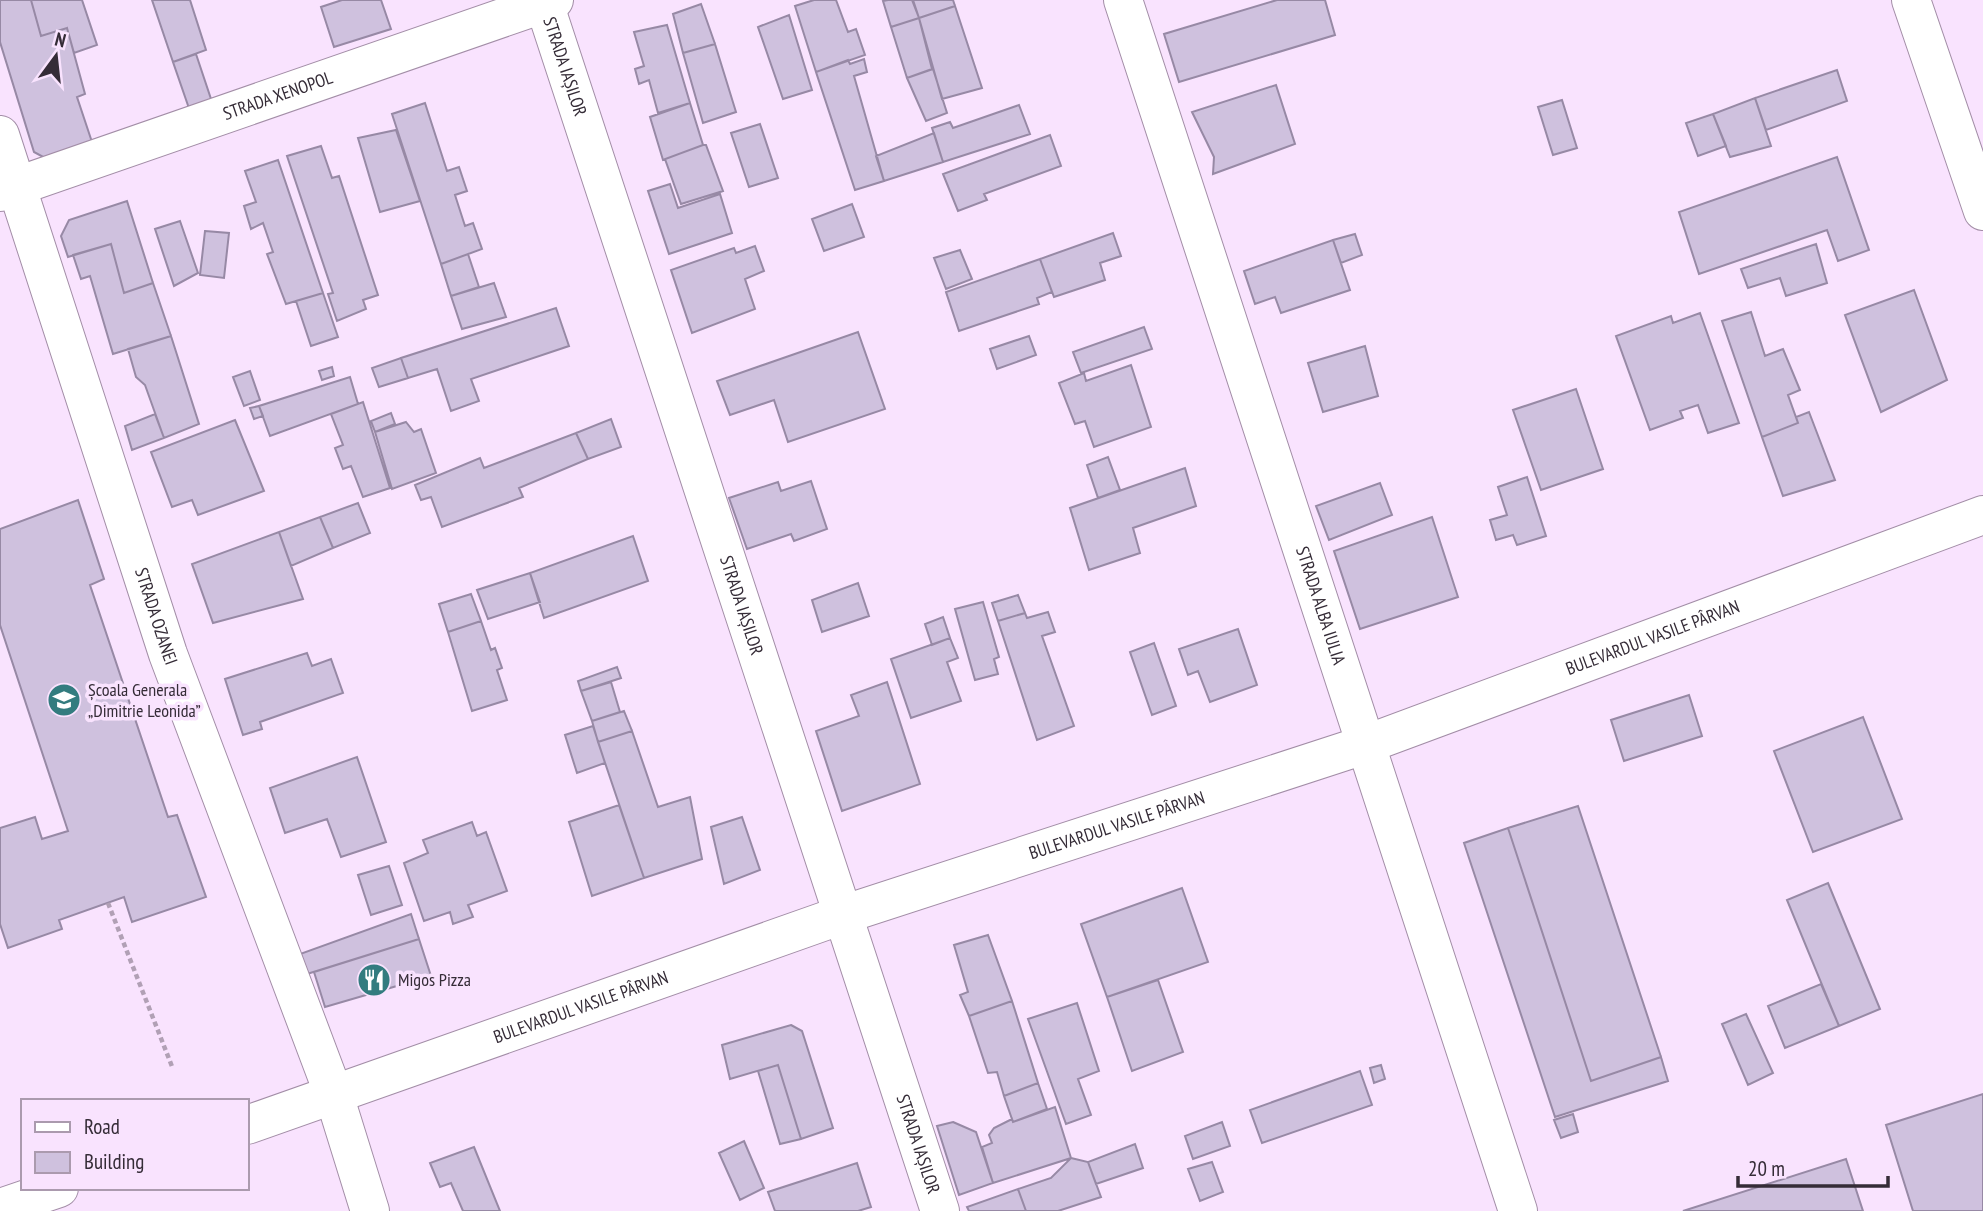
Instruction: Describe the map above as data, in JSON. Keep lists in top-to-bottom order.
{
  "streets": {
    "street": [
      "STRADA IAȘILOR",
      "STRADA XENOPOL",
      "STRADA ALBA IULIA",
      "STRADA OZANEI",
      "BULEVARDUL VASILE PÂRVAN"
    ]
  },
  "crossings": [
    ["STRADA IAȘILOR", "STRADA XENOPOL"],
    ["STRADA IAȘILOR", "BULEVARDUL VASILE PÂRVAN"],
    ["STRADA XENOPOL", "STRADA OZANEI"],
    ["STRADA ALBA IULIA", "BULEVARDUL VASILE PÂRVAN"],
    ["STRADA OZANEI", "BULEVARDUL VASILE PÂRVAN"]
  ],
  "places": {
    "school or university": ["Școala Generala „Dimitrie Leonida”"],
    "restaurant": ["Migos Pizza"]
  },
  "legend": ["Road", "Building"],
  "scale_bar": "20 m",
  "north": "top"
}
